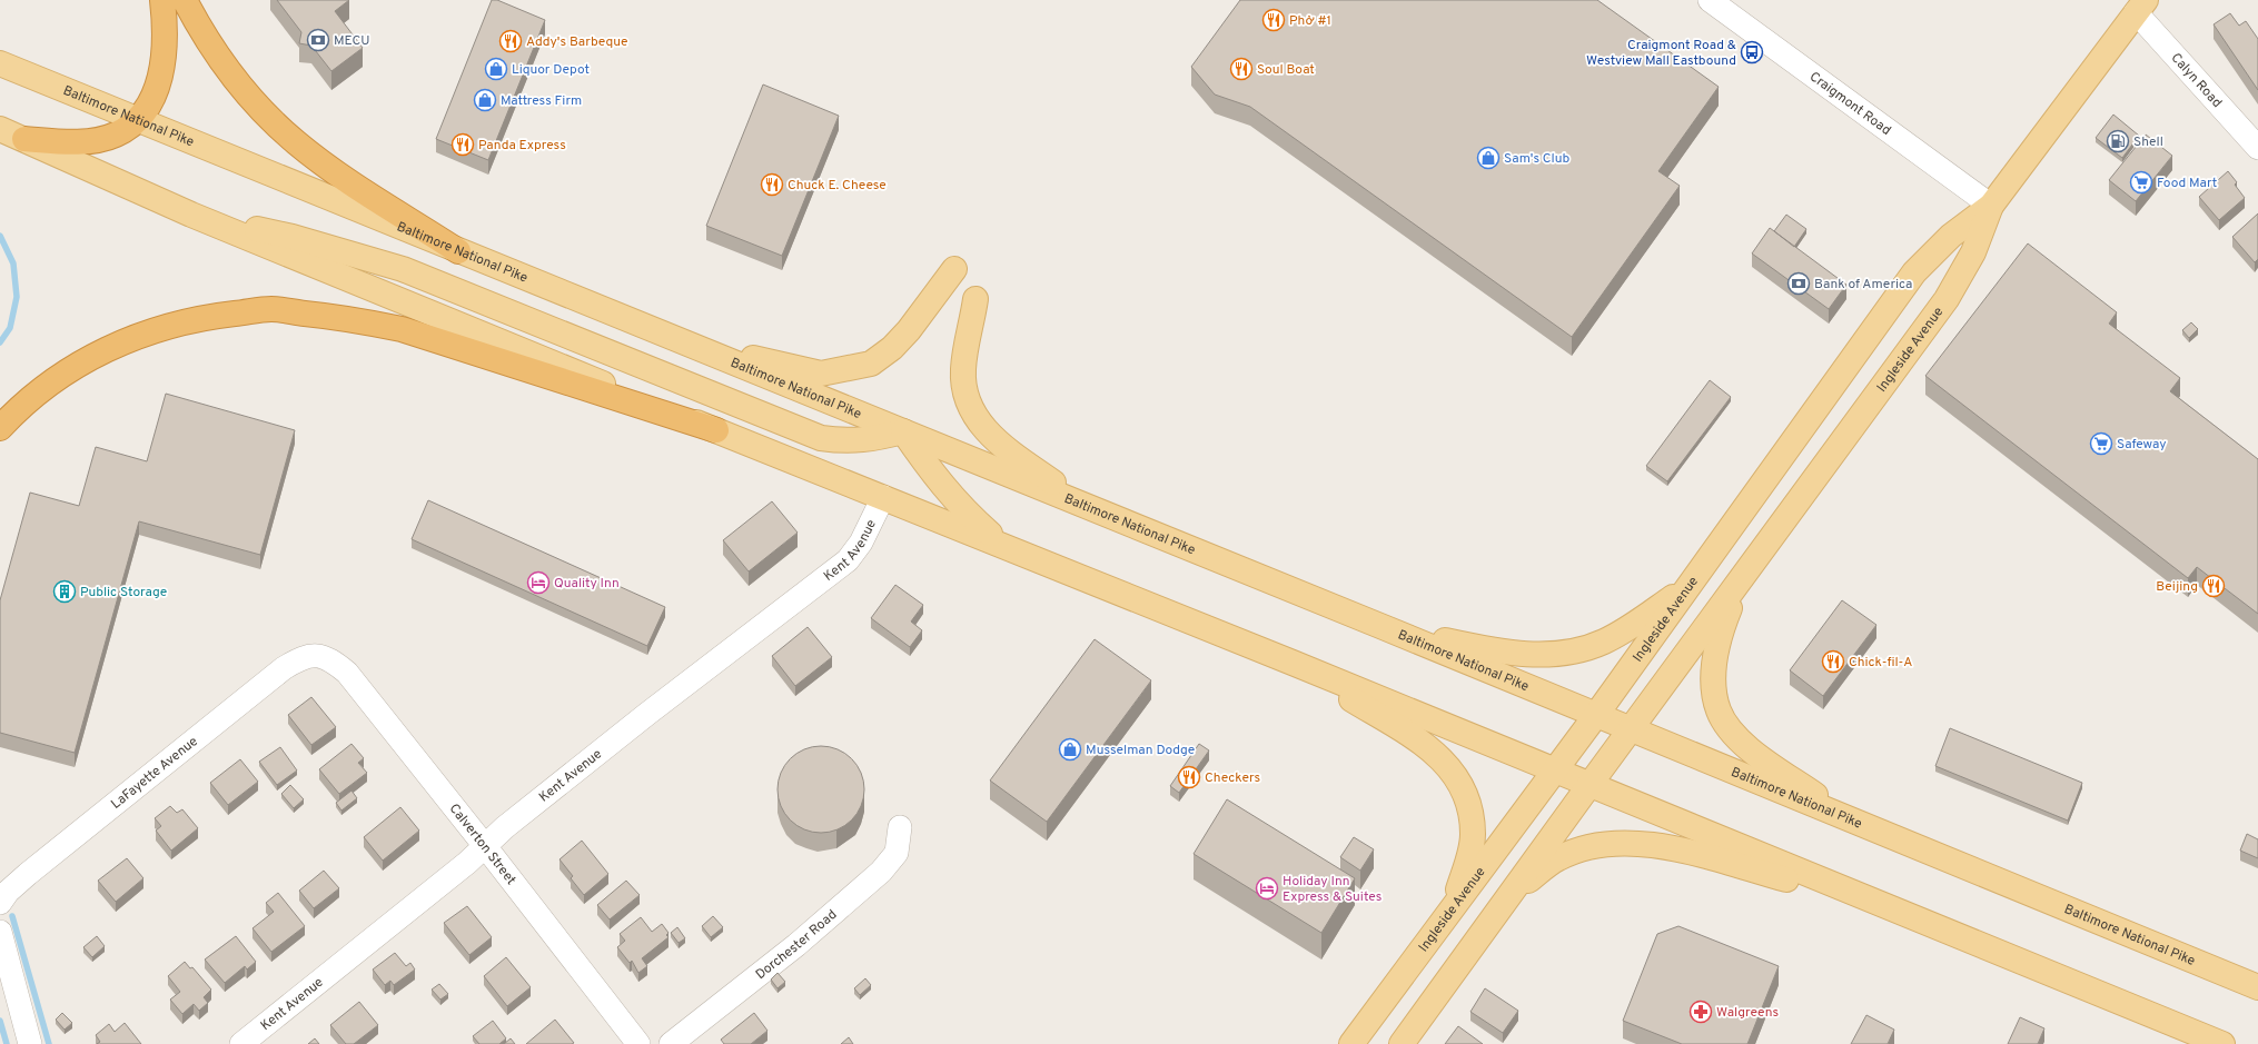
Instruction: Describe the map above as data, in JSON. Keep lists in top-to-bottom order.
{
  "streets": {
    "main road": ["Baltimore National Pike", "Ingleside Avenue"],
    "street": [
      "Calyn Road",
      "Craigmont Road",
      "Kent Avenue",
      "LaFayette Avenue",
      "Calverton Street",
      "Dorchester Road"
    ]
  },
  "crossings": [
    ["Calyn Road", "Ingleside Avenue"],
    ["Craigmont Road", "Ingleside Avenue"],
    ["Baltimore National Pike", "Ingleside Avenue"],
    ["Kent Avenue", "Calverton Street"],
    ["LaFayette Avenue", "Calverton Street"]
  ],
  "places": {
    "restaurant": [
      "Phở #1",
      "Addy's Barbeque",
      "Soul Boat",
      "Panda Express",
      "Chuck E. Cheese",
      "Beijing",
      "Chick-fil-A",
      "Checkers"
    ],
    "bank": ["MECU", "Bank of America"],
    "bus stop": ["Craigmont Road & Westview Mall Eastbound"],
    "shop": [
      "Liquor Depot",
      "Mattress Firm",
      "Sam's Club",
      "Musselman Dodge"
    ],
    "fuel station": ["Shell"],
    "supermarket": ["Food Mart", "Safeway"],
    "hotel": ["Quality Inn", "Holiday Inn Express & Suites"],
    "building": ["Public Storage"],
    "pharmacy": ["Walgreens"]
  }
}
